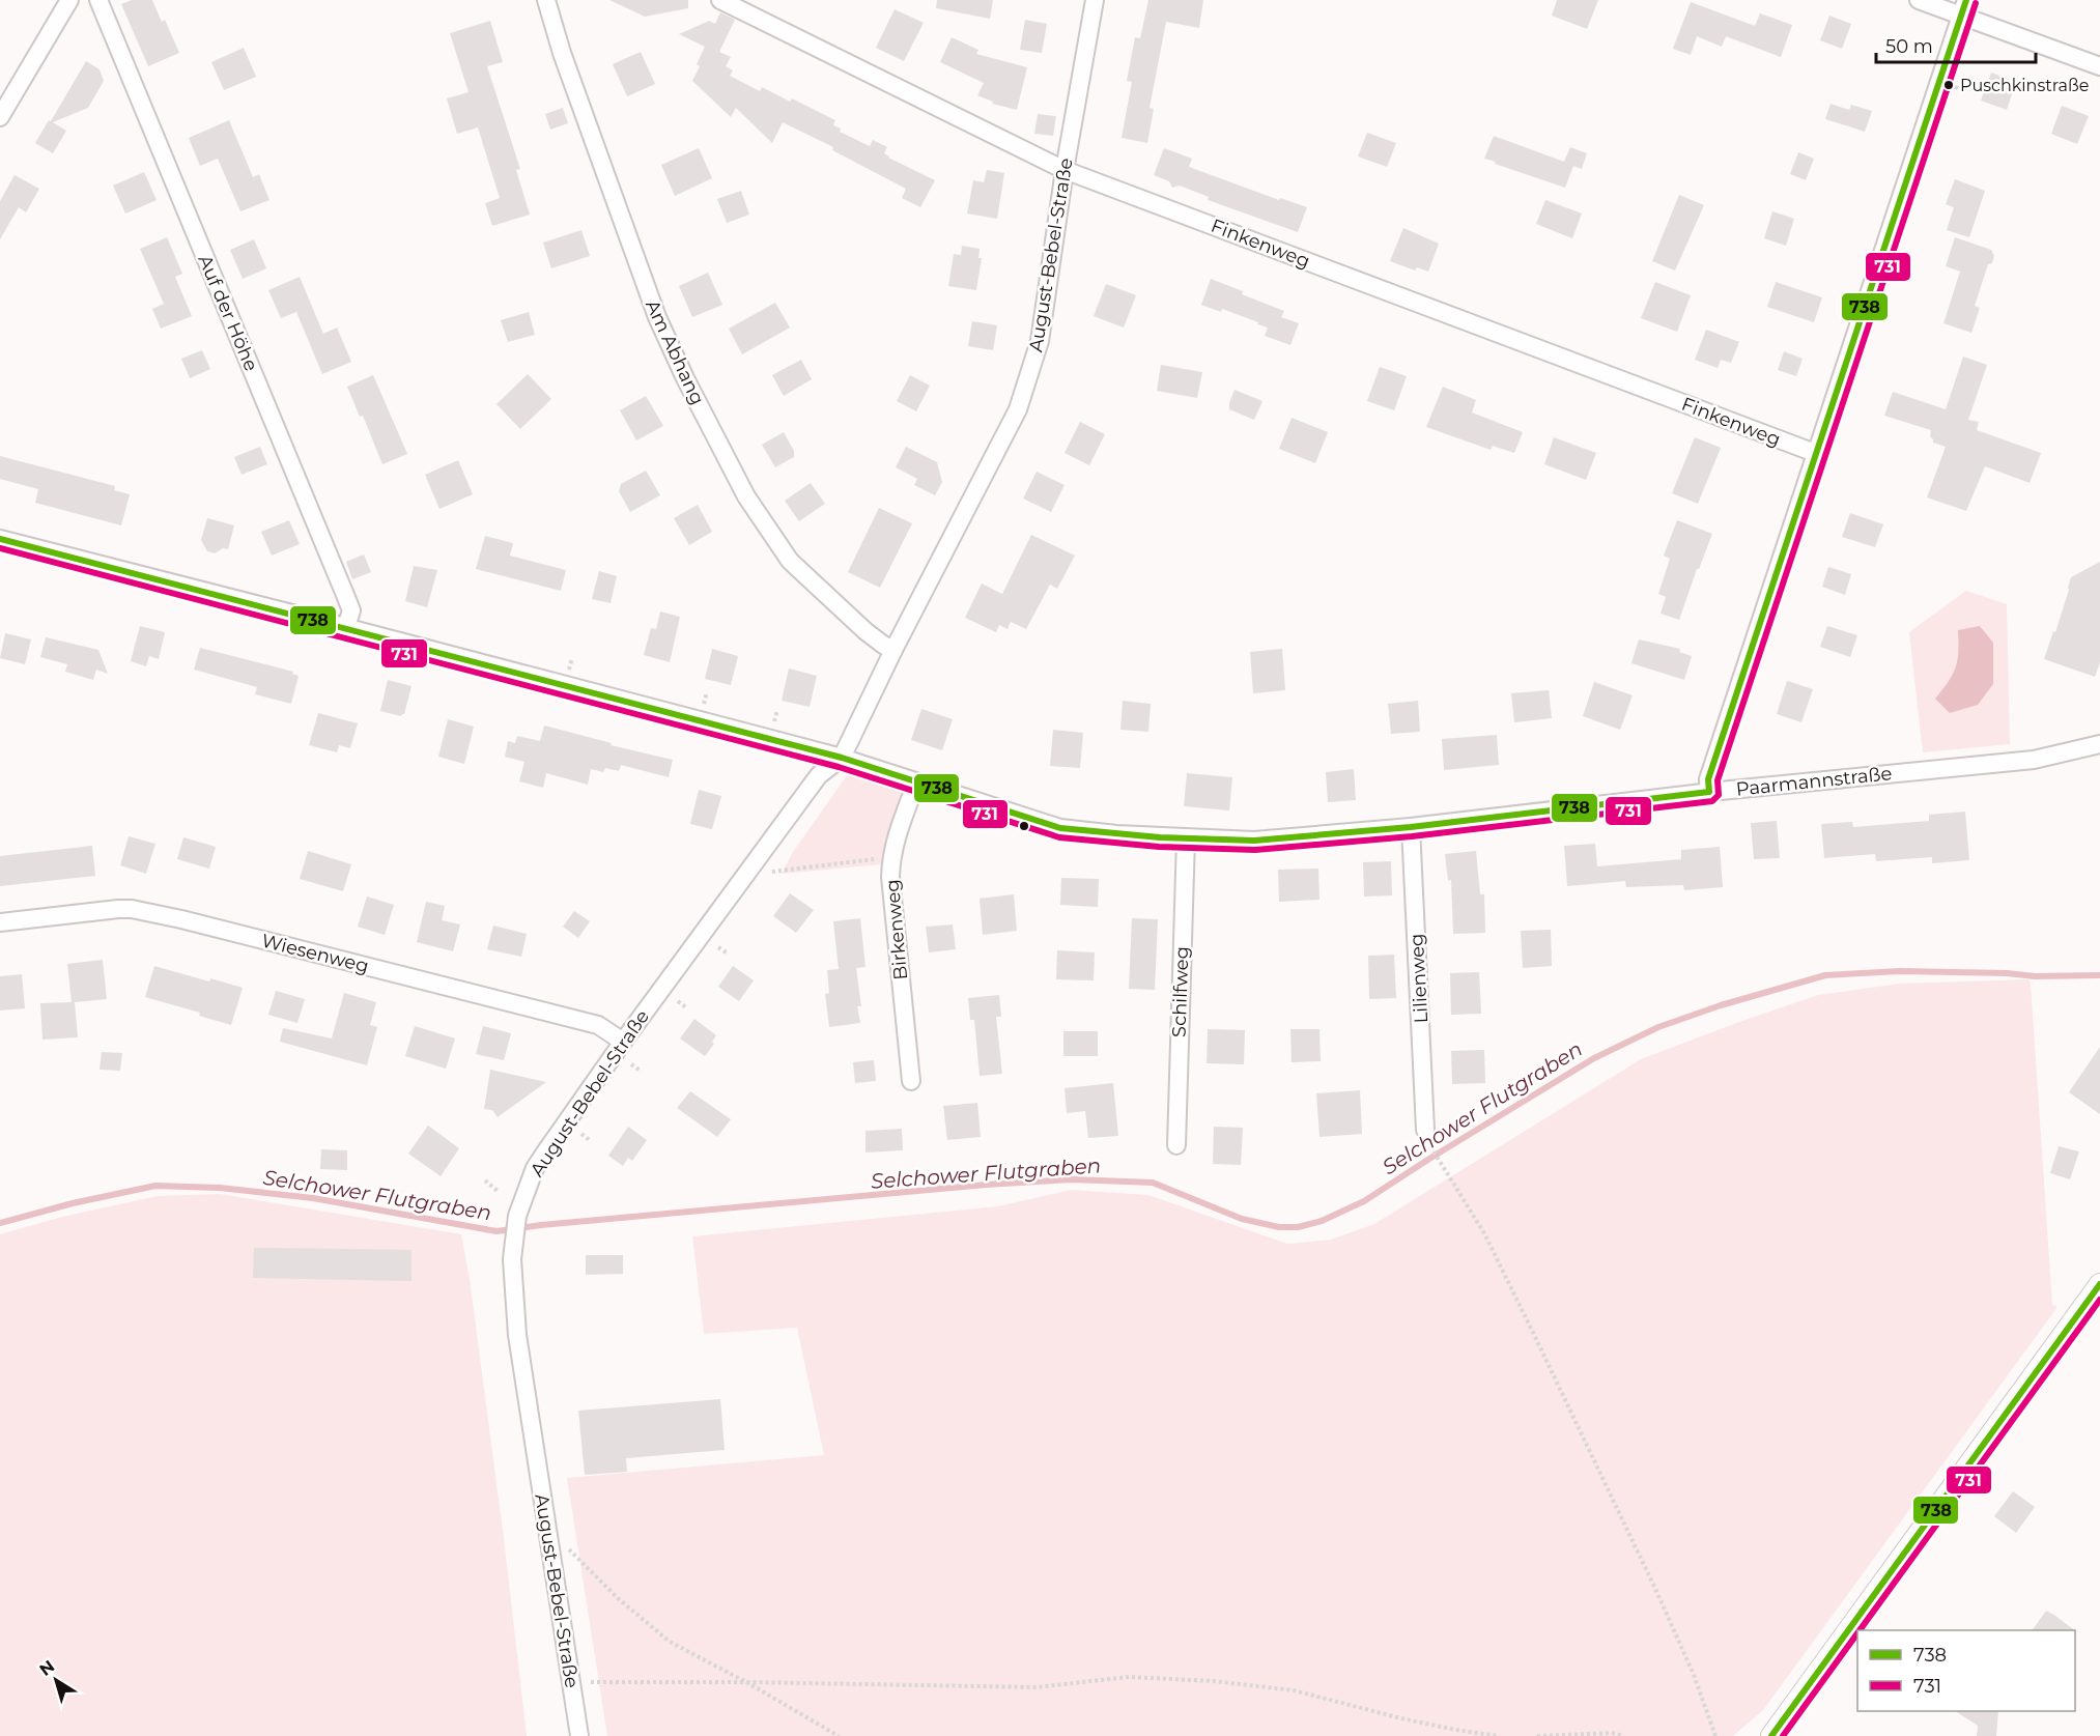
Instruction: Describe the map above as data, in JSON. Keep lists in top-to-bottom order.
{
  "streets": {
    "street": [
      "Finkenweg",
      "August-Bebel-Straße",
      "Auf der Höhe",
      "Am Abhang",
      "Paarmannstraße",
      "Birkenweg",
      "Wiesenweg",
      "Lilienweg",
      "Schilfweg"
    ]
  },
  "crossings": [
    ["Finkenweg", "August-Bebel-Straße"],
    ["August-Bebel-Straße", "Am Abhang"],
    ["August-Bebel-Straße", "Paarmannstraße"],
    ["August-Bebel-Straße", "Wiesenweg"],
    ["Auf der Höhe", "Paarmannstraße"],
    ["Paarmannstraße", "Birkenweg"],
    ["Paarmannstraße", "Lilienweg"],
    ["Paarmannstraße", "Schilfweg"]
  ],
  "water": ["Selchower Flutgraben"],
  "places": ["Puschkinstraße"],
  "lines": ["transit line 738", "transit line 731"],
  "legend": ["738", "731"],
  "scale_bar": "50 m",
  "north": "top left"
}
